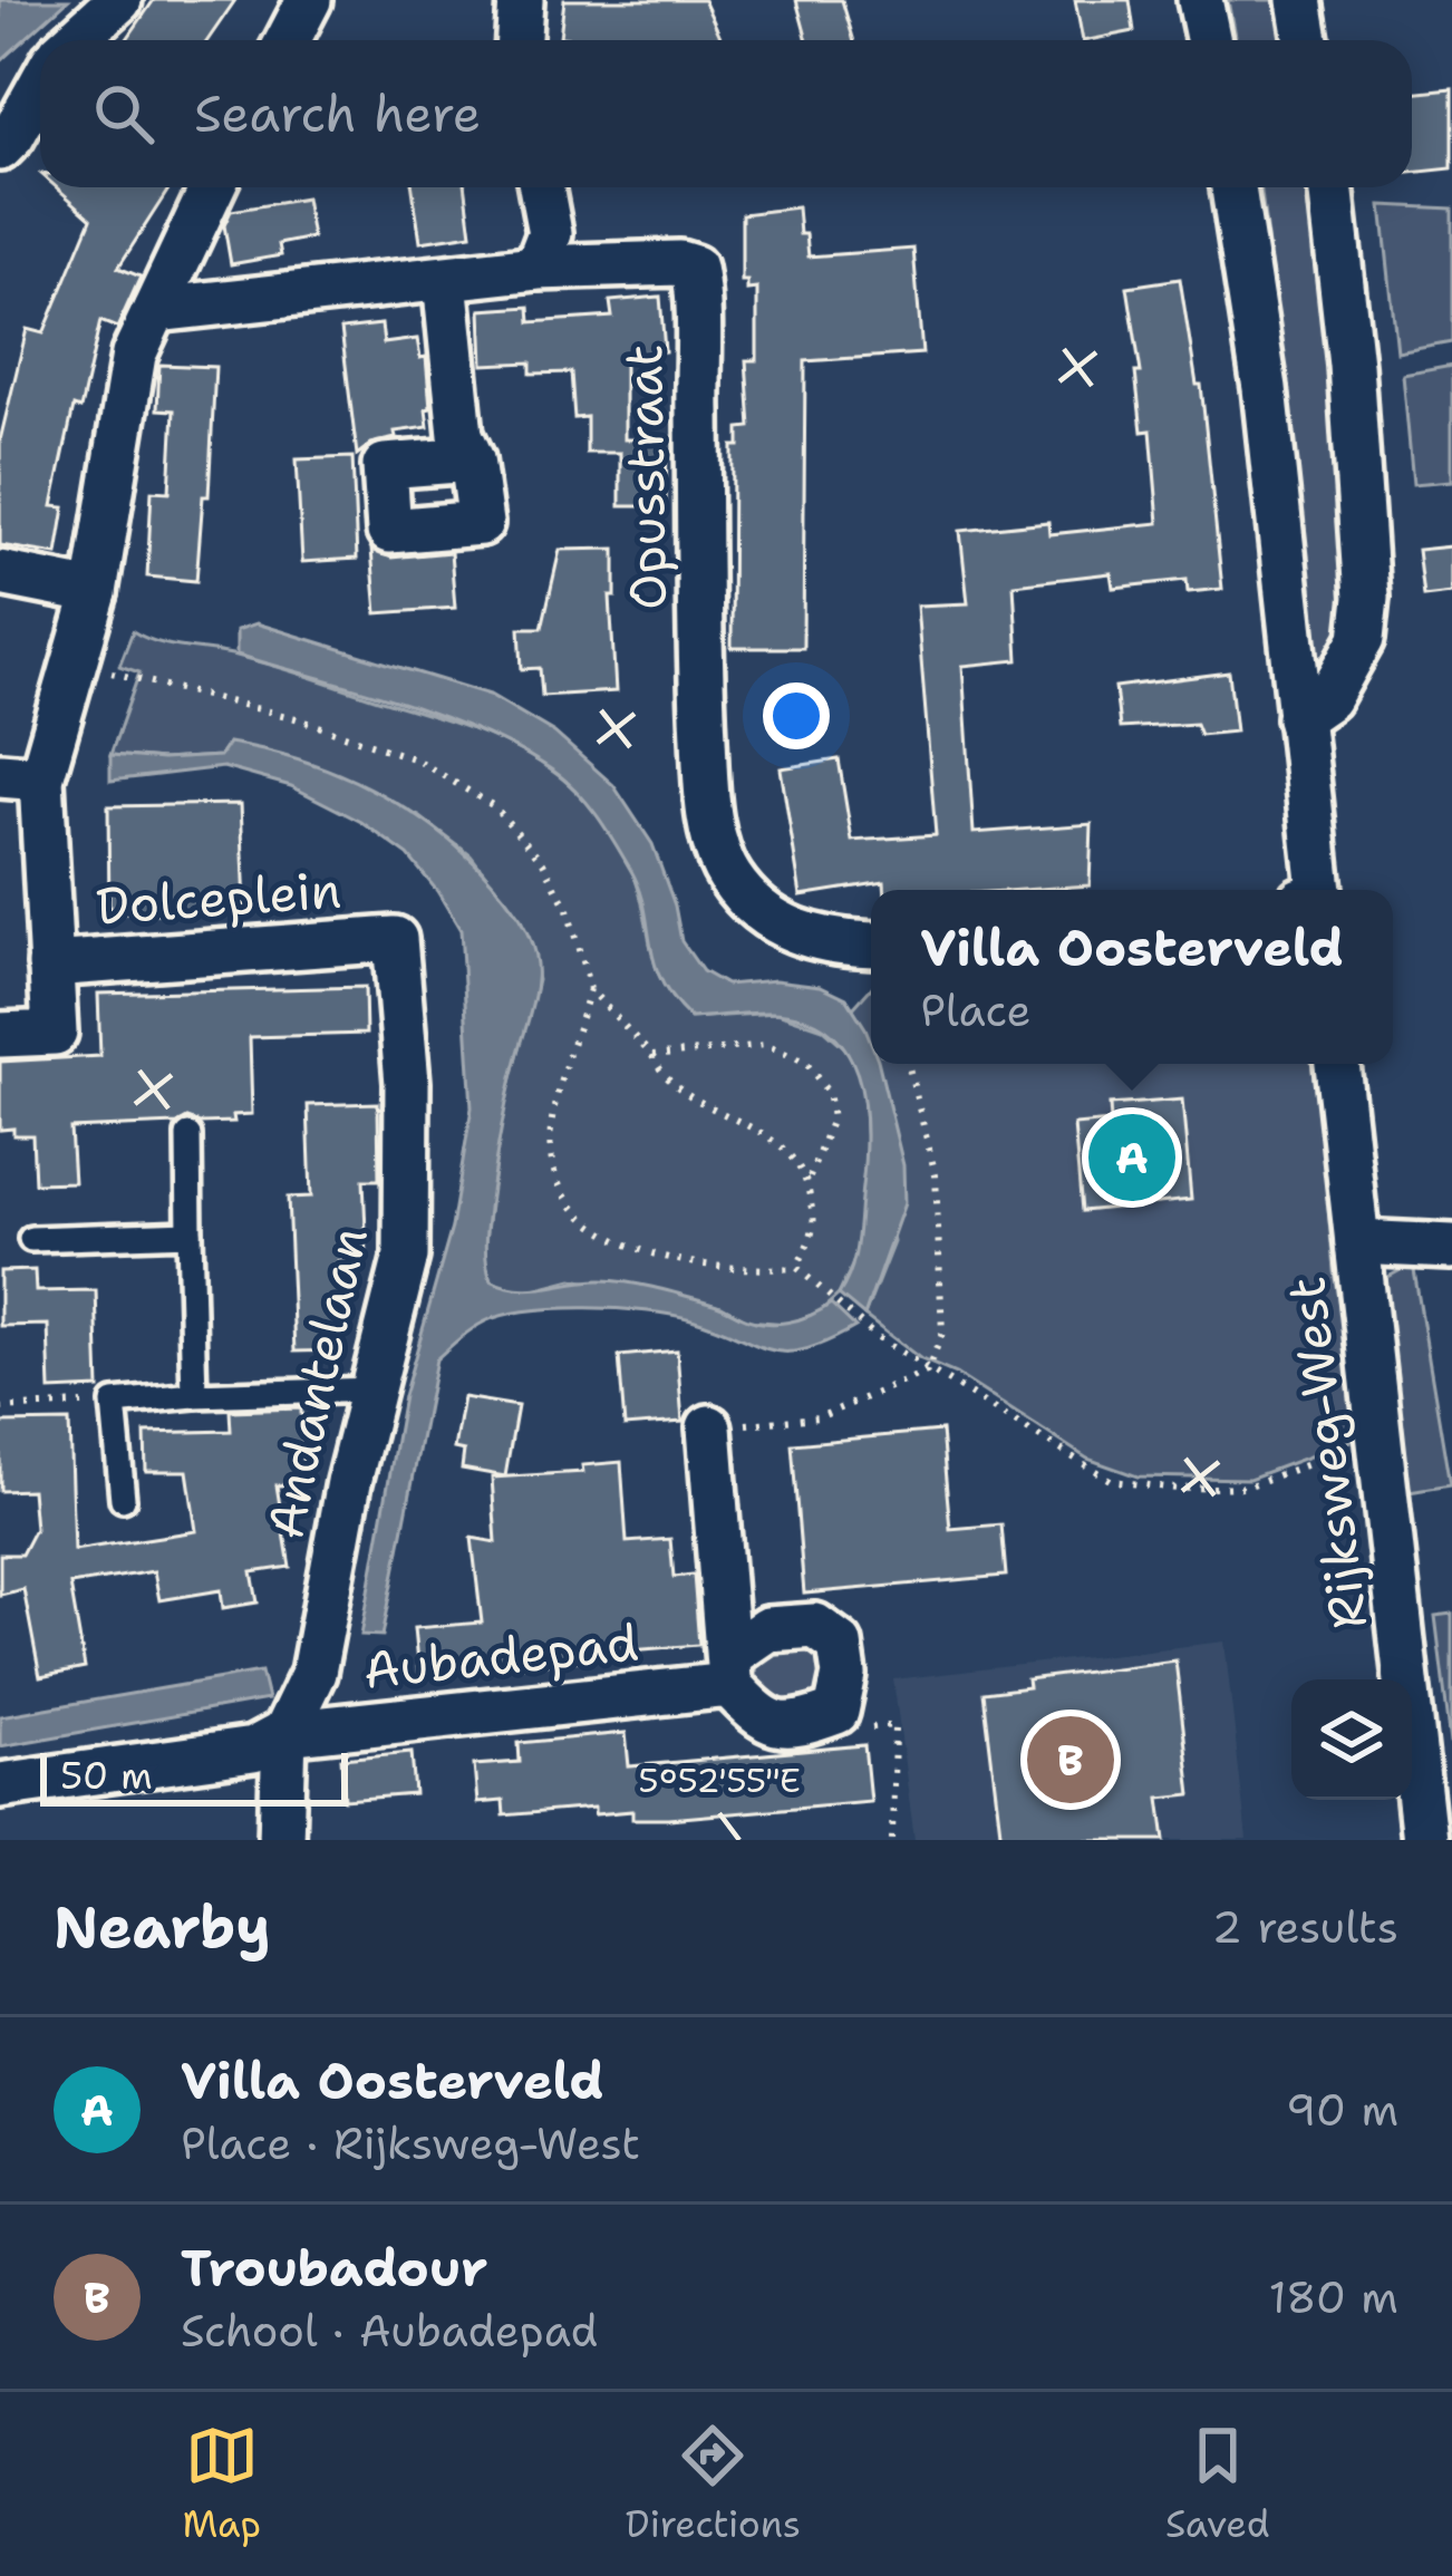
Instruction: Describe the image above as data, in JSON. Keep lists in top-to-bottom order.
{
  "streets": {
    "street": [
      "Opusstraat",
      "Dolceplein",
      "Andantelaan",
      "Rijksweg-West",
      "Aubadepad"
    ]
  },
  "crossings": [
    ["Dolceplein", "Andantelaan"],
    ["Andantelaan", "Aubadepad"]
  ],
  "scale_bar": "50 m",
  "page": {
    "search": "Search here",
    "popup": ["Villa Oosterveld", "Place"],
    "pins": ["A", "B"],
    "scale": "50 m",
    "heading": ["Nearby", "2 results"],
    "list": [
      {
        "mark": "A",
        "name": "Villa Oosterveld",
        "note": "Place · Rijksweg-West",
        "value": "90 m"
      },
      {
        "mark": "B",
        "name": "Troubadour",
        "note": "School · Aubadepad",
        "value": "180 m"
      }
    ],
    "nav": ["Map", "Directions", "Saved"]
  },
  "coordinates": ["5°52'55\"E"]
}
